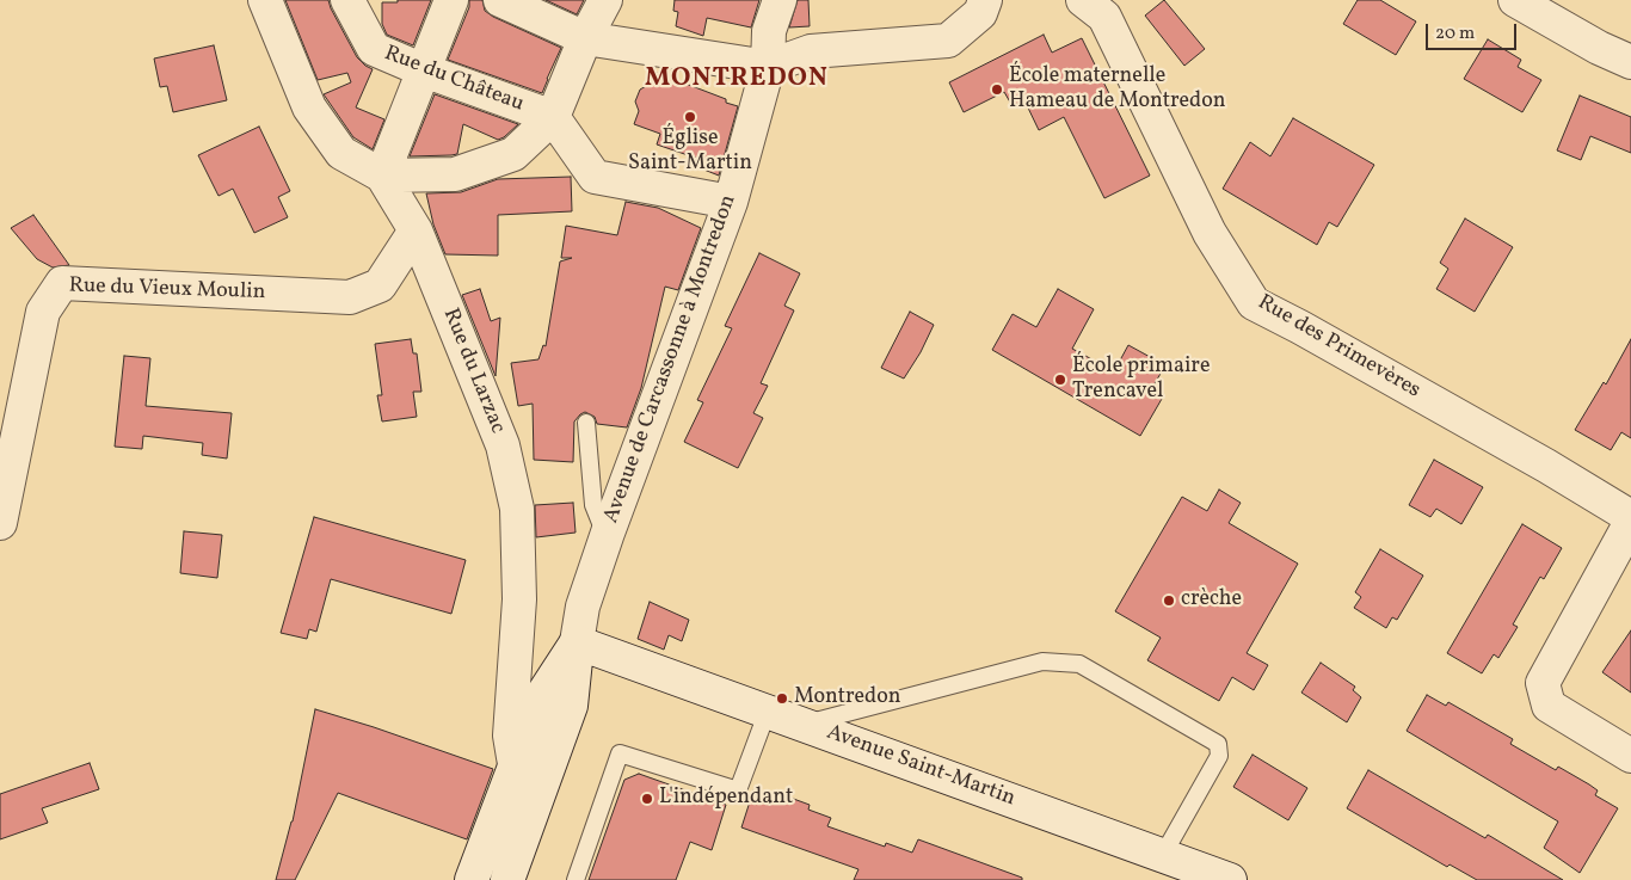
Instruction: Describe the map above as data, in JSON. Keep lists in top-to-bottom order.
{
  "streets": {
    "street": [
      "Rue du Château",
      "Rue du Vieux Moulin",
      "Rue des Primevères",
      "Avenue de Carcassonne à Montredon",
      "Rue du Larzac",
      "Avenue Saint-Martin"
    ]
  },
  "crossings": [
    ["Rue du Vieux Moulin", "Rue du Larzac"],
    ["Avenue de Carcassonne à Montredon", "Avenue Saint-Martin"]
  ],
  "districts": ["MONTREDON"],
  "places": [
    "École maternelle Hameau de Montredon",
    "Église Saint-Martin",
    "École primaire Trencavel",
    "crèche",
    "Montredon",
    "L'indépendant"
  ],
  "scale_bar": "20 m"
}
